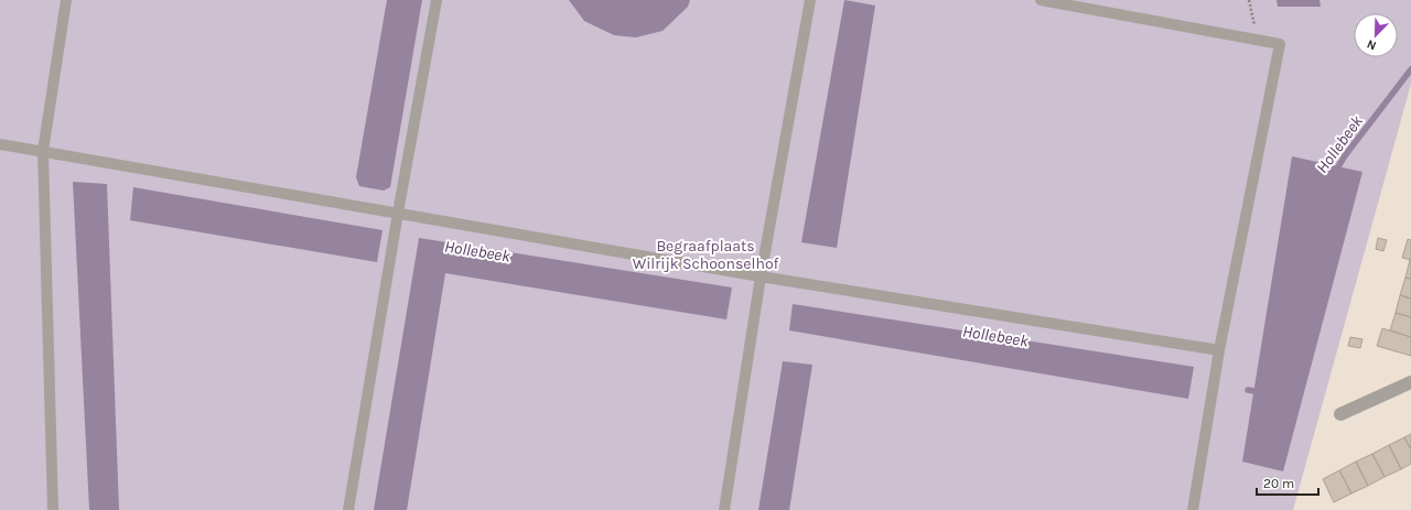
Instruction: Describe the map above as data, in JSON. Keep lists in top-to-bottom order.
{
  "water": ["Hollebeek"],
  "parks": ["Begraafplaats Wilrijk Schoonselhof"],
  "scale_bar": "20 m",
  "north": "bottom left"
}
